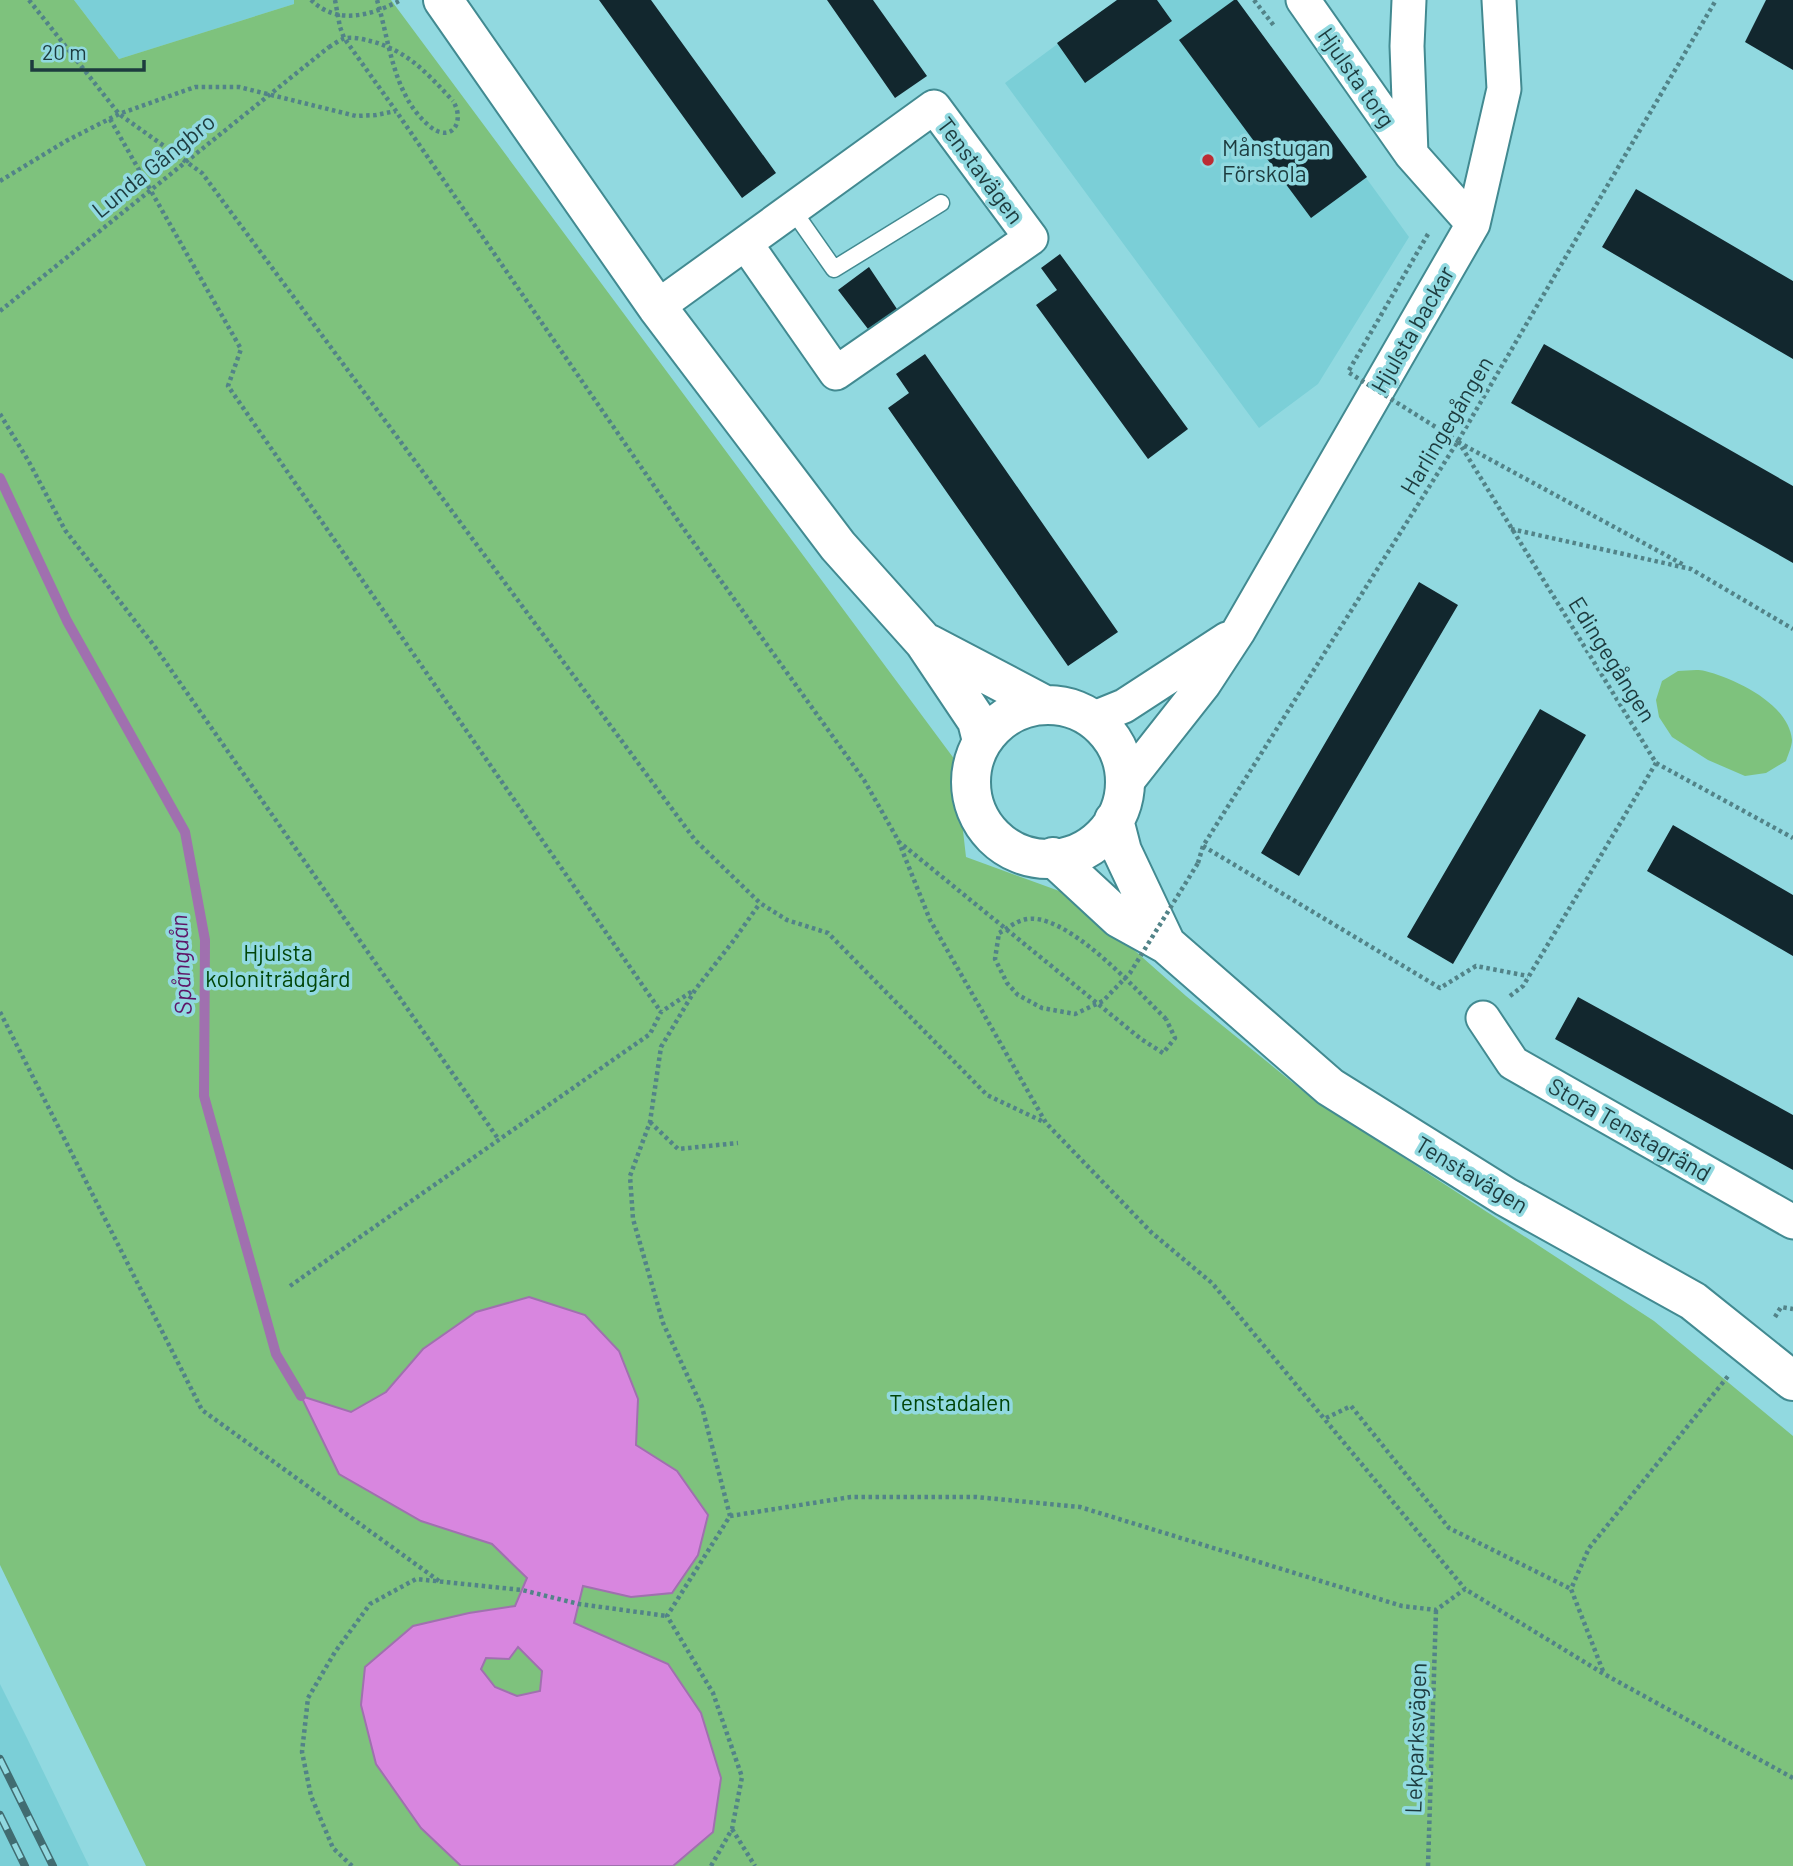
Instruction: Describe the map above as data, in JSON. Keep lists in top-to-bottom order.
{
  "streets": {
    "street": [
      "Hjulsta torg",
      "Tenstavägen",
      "Hjulsta backar",
      "Stora Tenstagränd"
    ],
    "path": [
      "Lunda Gångbro",
      "Harlingegången",
      "Edingegången",
      "Lekparksvägen"
    ]
  },
  "crossings": [
    ["Hjulsta torg", "Hjulsta backar"],
    ["Tenstavägen", "Hjulsta backar"],
    ["Harlingegången", "Edingegången"]
  ],
  "water": ["Spångaån"],
  "parks": ["Hjulsta koloniträdgård", "Tenstadalen"],
  "places": ["Månstugan Förskola"],
  "scale_bar": "20 m"
}
